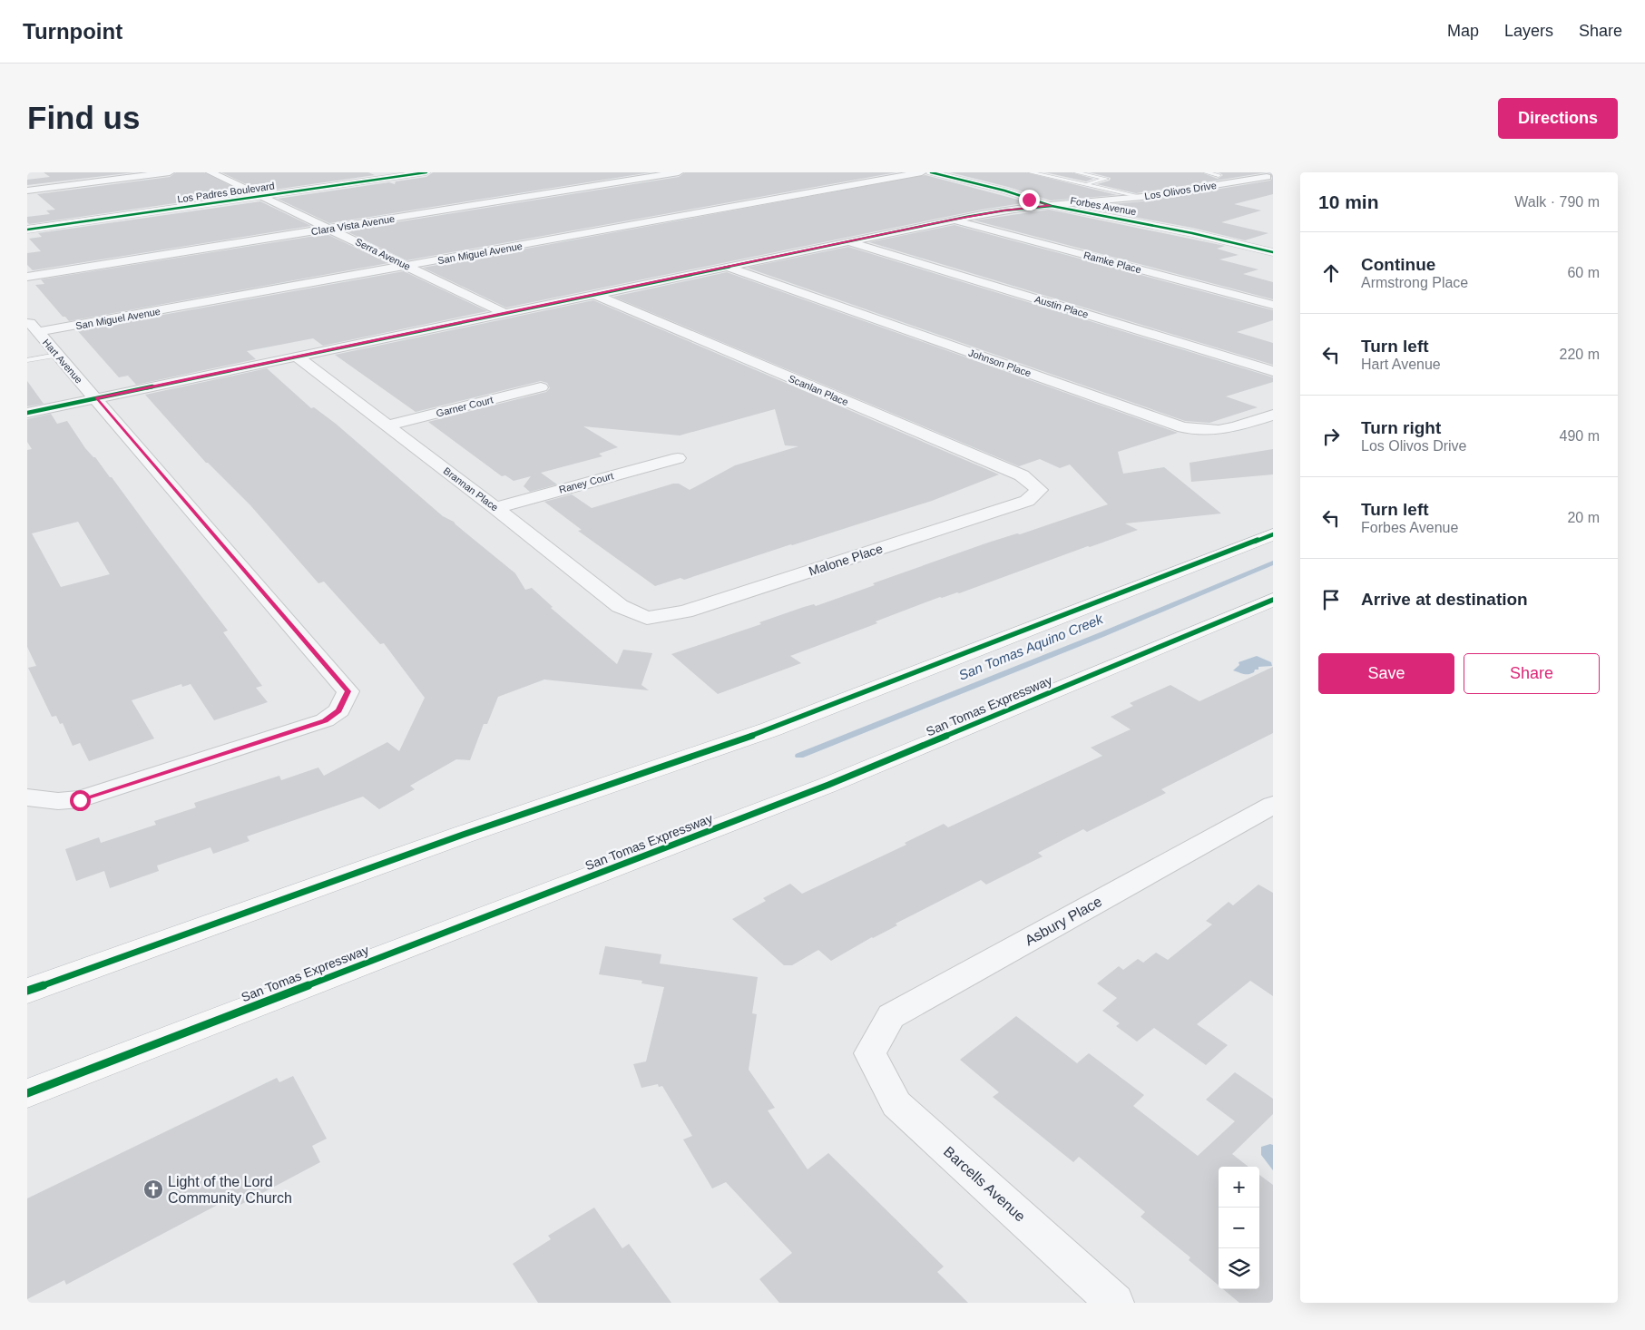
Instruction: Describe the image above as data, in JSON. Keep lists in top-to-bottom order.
{
  "streets": {
    "highway": ["San Tomas Expressway"],
    "street": [
      "Los Olivos Drive",
      "Los Padres Boulevard",
      "Forbes Avenue",
      "Clara Vista Avenue",
      "San Miguel Avenue",
      "Serra Avenue",
      "Ramke Place",
      "Austin Place",
      "Hart Avenue",
      "Johnson Place",
      "Scanlan Place",
      "Garner Court",
      "Raney Court",
      "Brannan Place",
      "Malone Place",
      "Asbury Place",
      "Barcells Avenue"
    ]
  },
  "crossings": [
    ["Los Olivos Drive", "Forbes Avenue"],
    ["Los Olivos Drive", "Serra Avenue"],
    ["Los Olivos Drive", "Ramke Place"],
    ["Los Olivos Drive", "Austin Place"],
    ["Los Olivos Drive", "Hart Avenue"],
    ["Los Olivos Drive", "Johnson Place"],
    ["Los Olivos Drive", "Scanlan Place"],
    ["Los Olivos Drive", "Brannan Place"],
    ["Los Padres Boulevard", "Serra Avenue"],
    ["Clara Vista Avenue", "Serra Avenue"],
    ["San Miguel Avenue", "Serra Avenue"],
    ["San Miguel Avenue", "Hart Avenue"],
    ["Scanlan Place", "Malone Place"],
    ["Garner Court", "Brannan Place"],
    ["Raney Court", "Brannan Place"],
    ["Brannan Place", "Malone Place"],
    ["Asbury Place", "Barcells Avenue"]
  ],
  "water": ["San Tomas Aquino Creek"],
  "places": {
    "church": ["Light of the Lord Community Church"]
  },
  "page": {
    "header": "Turnpoint",
    "nav": ["Map", "Layers", "Share"],
    "buttons": [
      "Directions",
      ["Save", "Share"]
    ],
    "title": "Find us",
    "heading": ["10 min", "Walk · 790 m"],
    "list": [
      ["Continue", "Armstrong Place", "60 m"],
      ["Turn left", "Hart Avenue", "220 m"],
      ["Turn right", "Los Olivos Drive", "490 m"],
      ["Turn left", "Forbes Avenue", "20 m"],
      "Arrive at destination"
    ],
    "map_buttons": ["+", "−"]
  }
}
